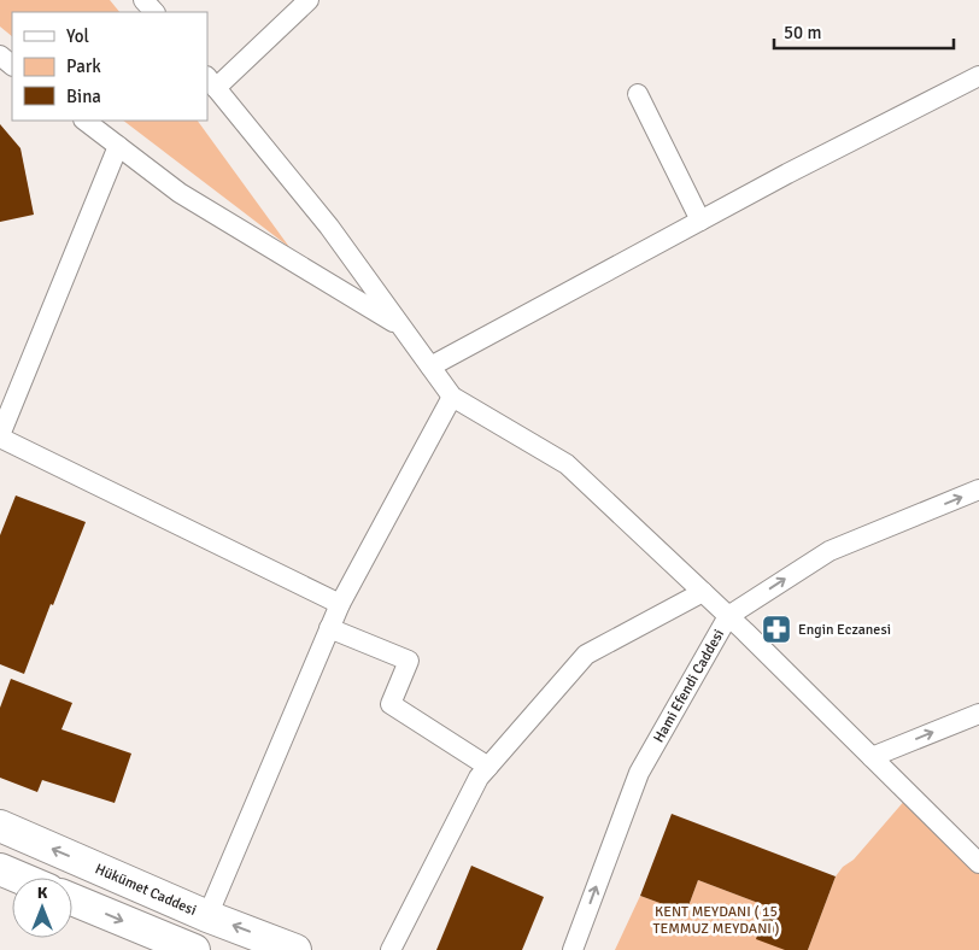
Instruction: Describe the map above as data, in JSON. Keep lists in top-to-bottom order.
{
  "streets": {
    "main road": ["Hükümet Caddesi"],
    "street": ["Hami Efendi Caddesi"]
  },
  "parks": ["KENT MEYDANI ( 15 TEMMUZ MEYDANI )"],
  "places": {
    "pharmacy": ["Engin Eczanesi"]
  },
  "legend": ["Yol", "Park", "Bina"],
  "scale_bar": "50 m",
  "north": "top"
}
